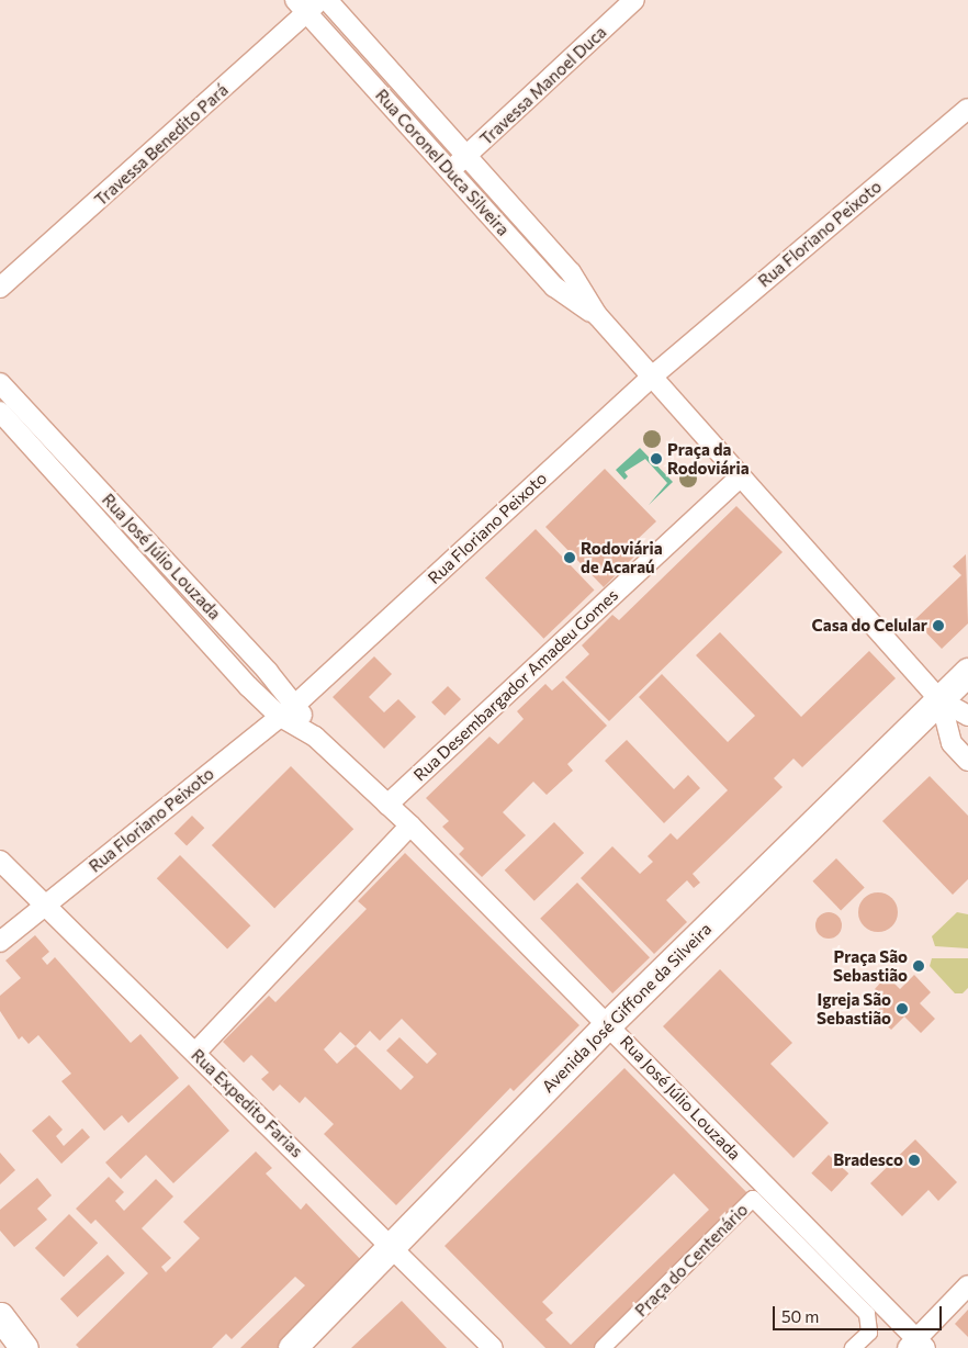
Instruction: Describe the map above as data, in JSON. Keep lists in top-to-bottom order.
{
  "streets": {
    "main road": ["Avenida José Giffone da Silveira"],
    "street": [
      "Travessa Manoel Duca",
      "Travessa Benedito Pará",
      "Rua Coronel Duca Silveira",
      "Rua Floriano Peixoto",
      "Rua José Júlio Louzada",
      "Rua Desembargador Amadeu Gomes",
      "Rua Expedito Farias",
      "Praça do Centenário"
    ]
  },
  "crossings": [
    ["Travessa Manoel Duca", "Rua Coronel Duca Silveira"],
    ["Travessa Benedito Pará", "Rua Coronel Duca Silveira"],
    ["Rua Coronel Duca Silveira", "Rua Floriano Peixoto"],
    ["Rua Coronel Duca Silveira", "Rua Desembargador Amadeu Gomes"],
    ["Rua Coronel Duca Silveira", "Avenida José Giffone da Silveira"],
    ["Rua Floriano Peixoto", "Rua José Júlio Louzada"],
    ["Rua Floriano Peixoto", "Rua Expedito Farias"],
    ["Rua José Júlio Louzada", "Rua Desembargador Amadeu Gomes"],
    ["Rua José Júlio Louzada", "Avenida José Giffone da Silveira"],
    ["Avenida José Giffone da Silveira", "Rua Expedito Farias"]
  ],
  "places": [
    "Praça da Rodoviária",
    "Rodoviária de Acaraú",
    "Casa do Celular",
    "Praça São Sebastião",
    "Igreja São Sebastião",
    "Bradesco"
  ],
  "scale_bar": "50 m"
}
